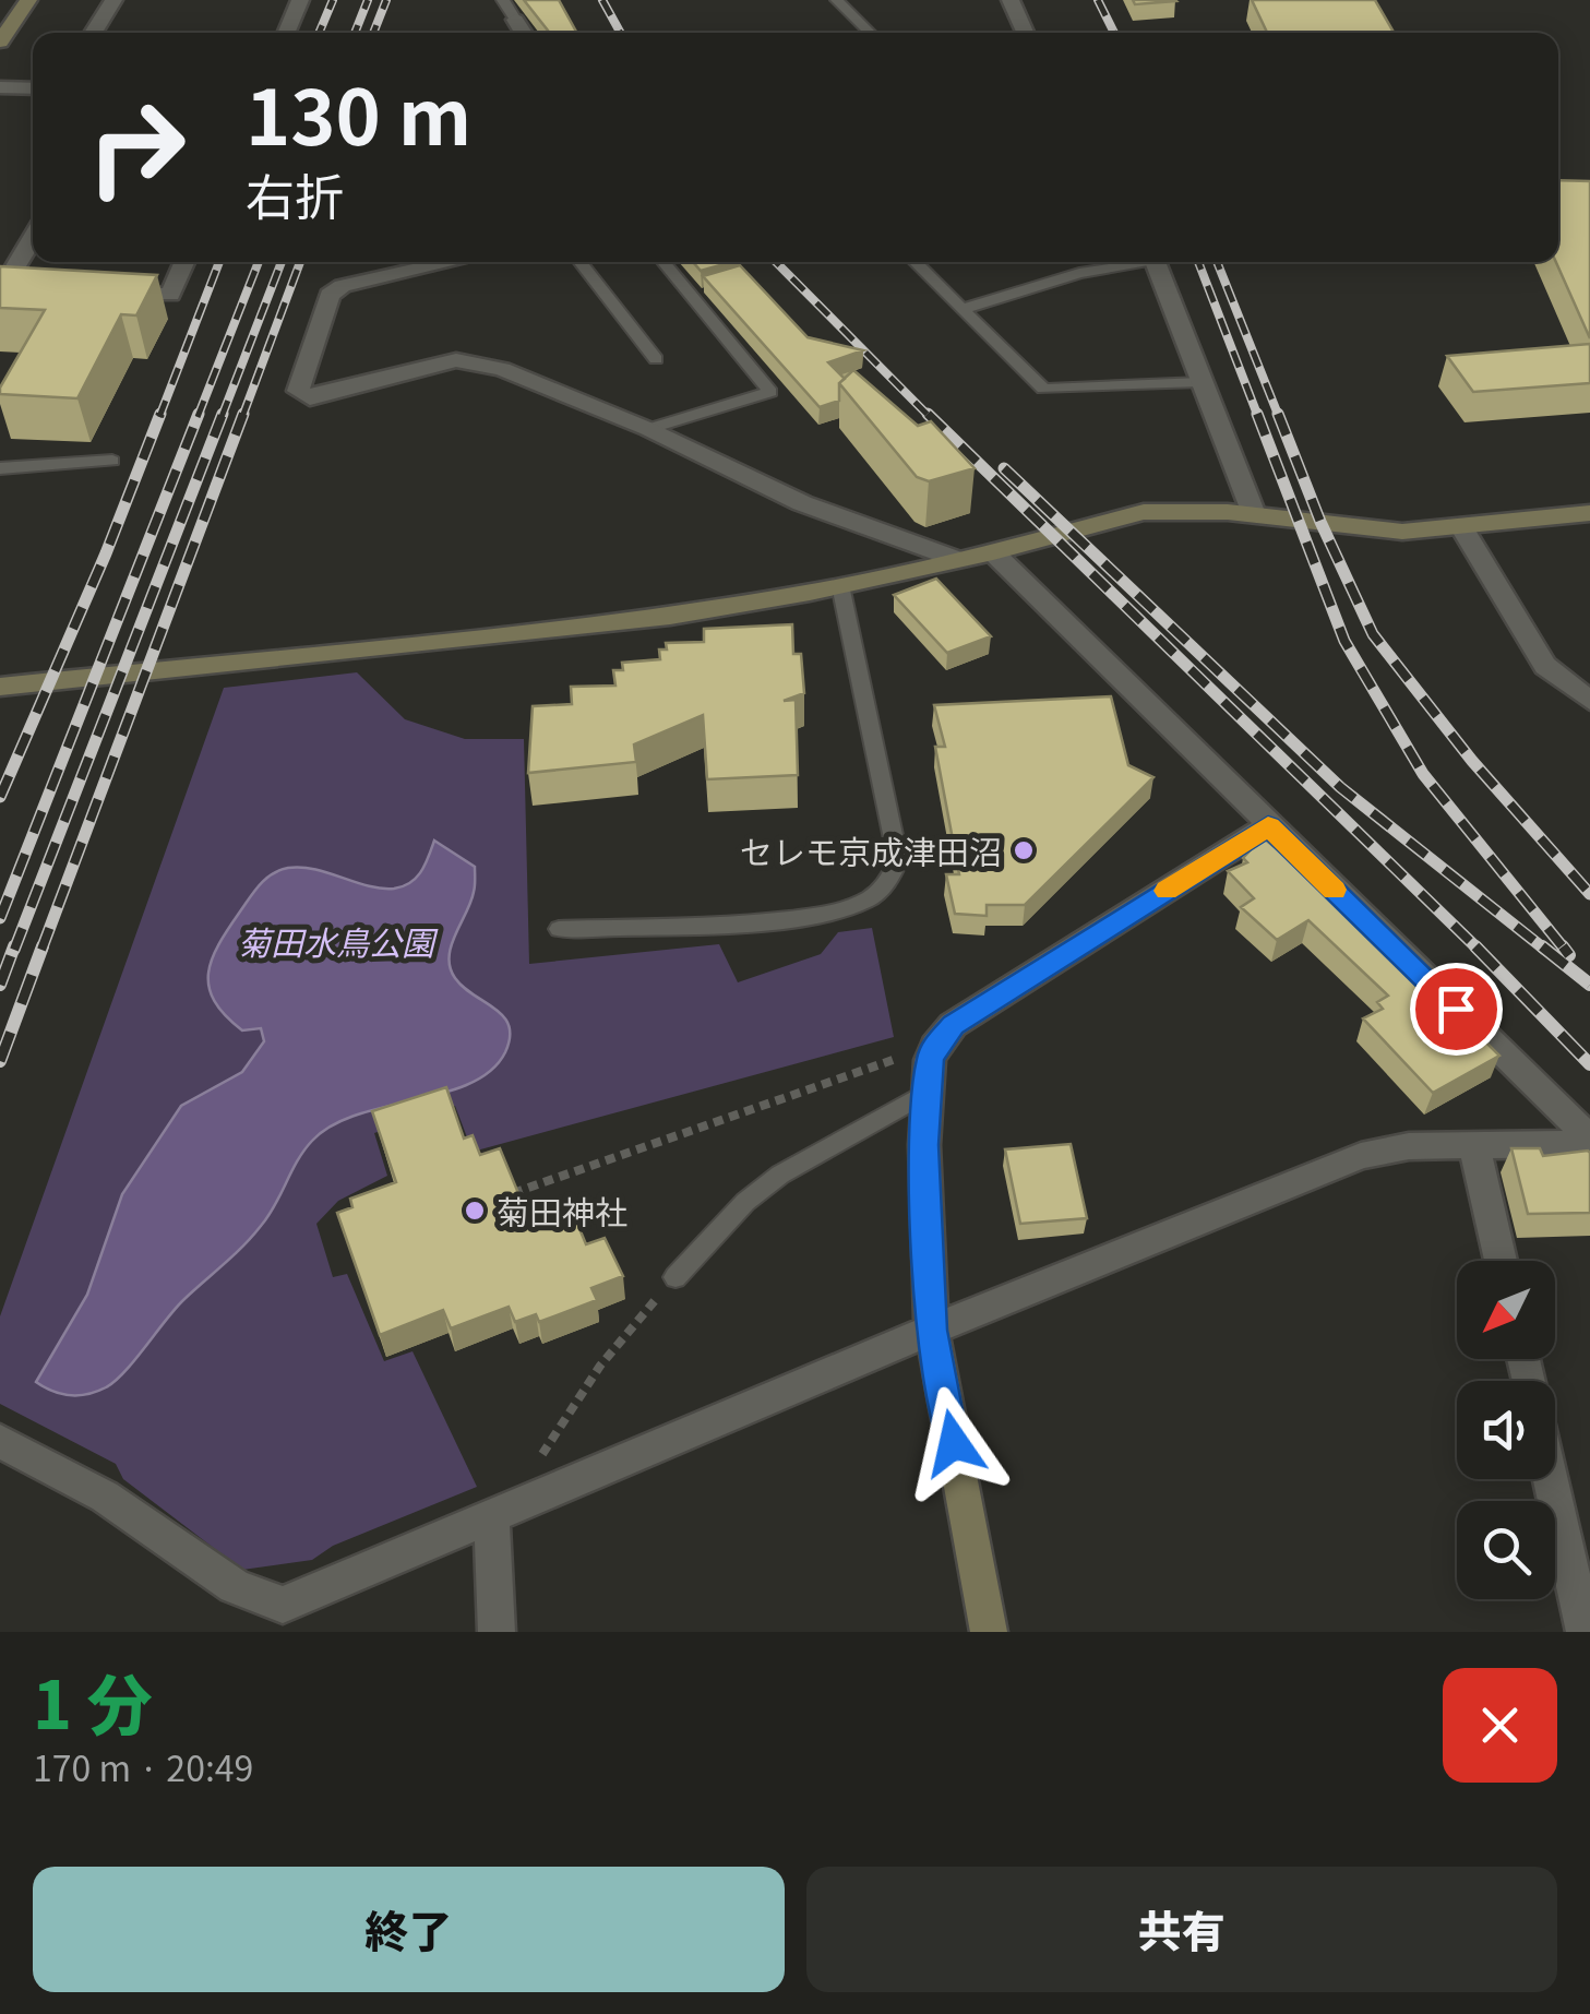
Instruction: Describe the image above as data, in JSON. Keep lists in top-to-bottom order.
{
  "parks": ["菊田水鳥公園"],
  "places": ["セレモ京成津田沼", "菊田神社"],
  "north": "bottom left",
  "page": {
    "turn": ["130 m", "右折"],
    "heading": ["1 分", "170 m · 20:49"],
    "buttons": ["終了", "共有"]
  }
}
